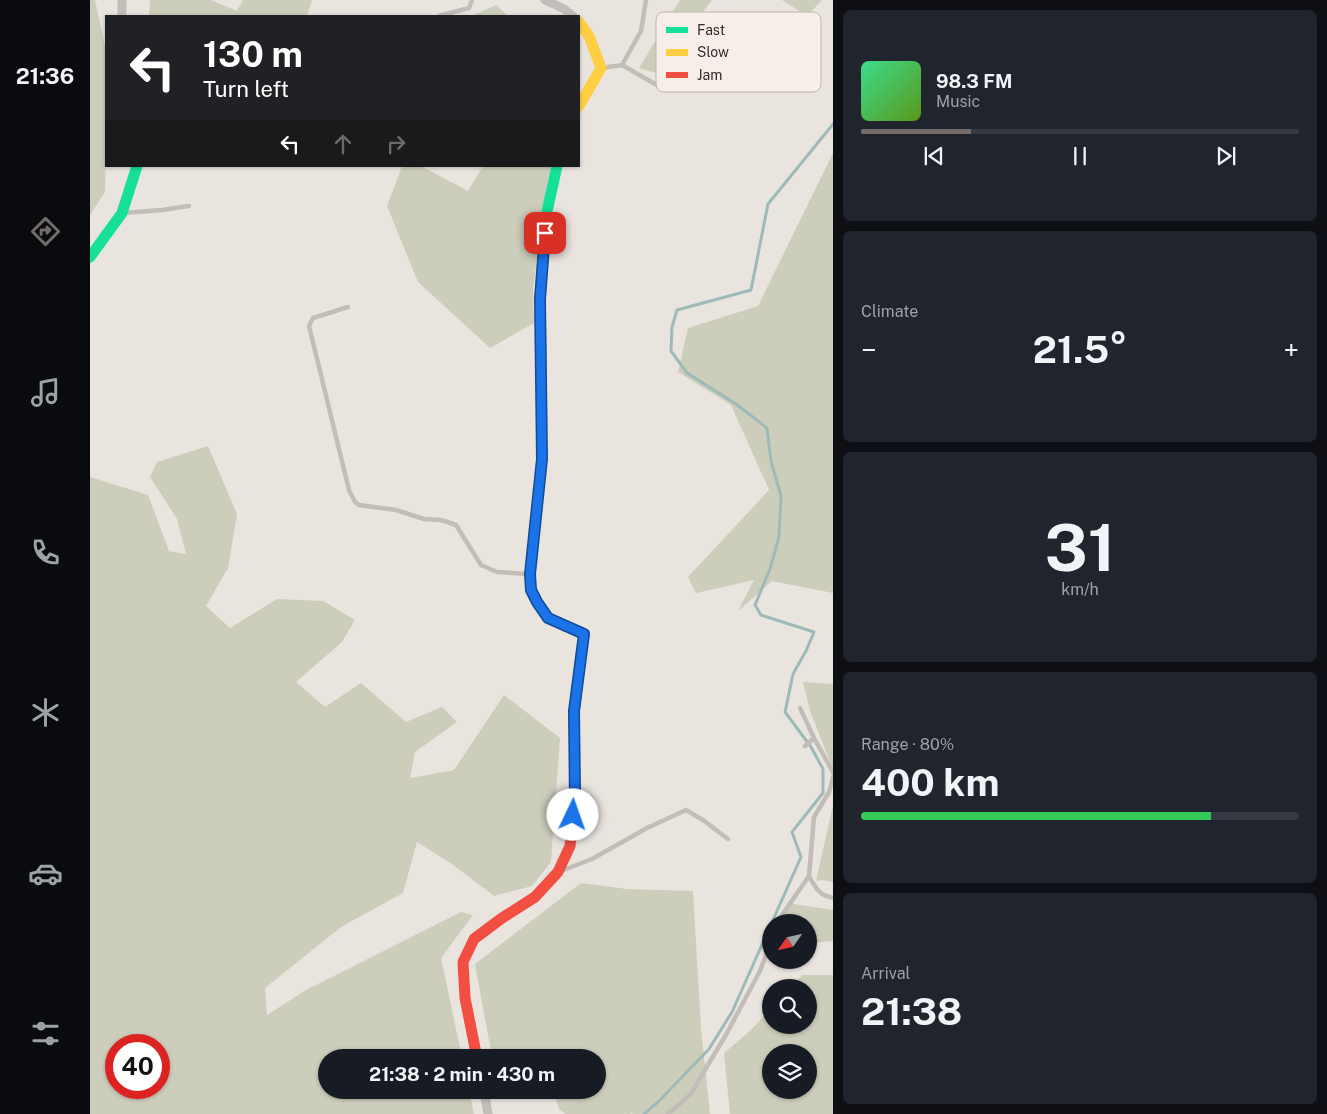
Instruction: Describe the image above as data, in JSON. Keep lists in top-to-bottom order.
{
  "legend": ["Fast", "Slow", "Jam"],
  "north": "bottom left",
  "page": {
    "tabs": "21:36",
    "turn": ["130 m", "Turn left"],
    "song": ["98.3 FM", "Music"],
    "tile": [
      "Climate",
      ["31", "km/h"],
      ["Range · 80%", "400 km"],
      ["Arrival", "21:38"]
    ],
    "heat": ["−", "21.5°", "+"],
    "limit": "40",
    "trip": "21:38 · 2 min · 430 m"
  }
}
